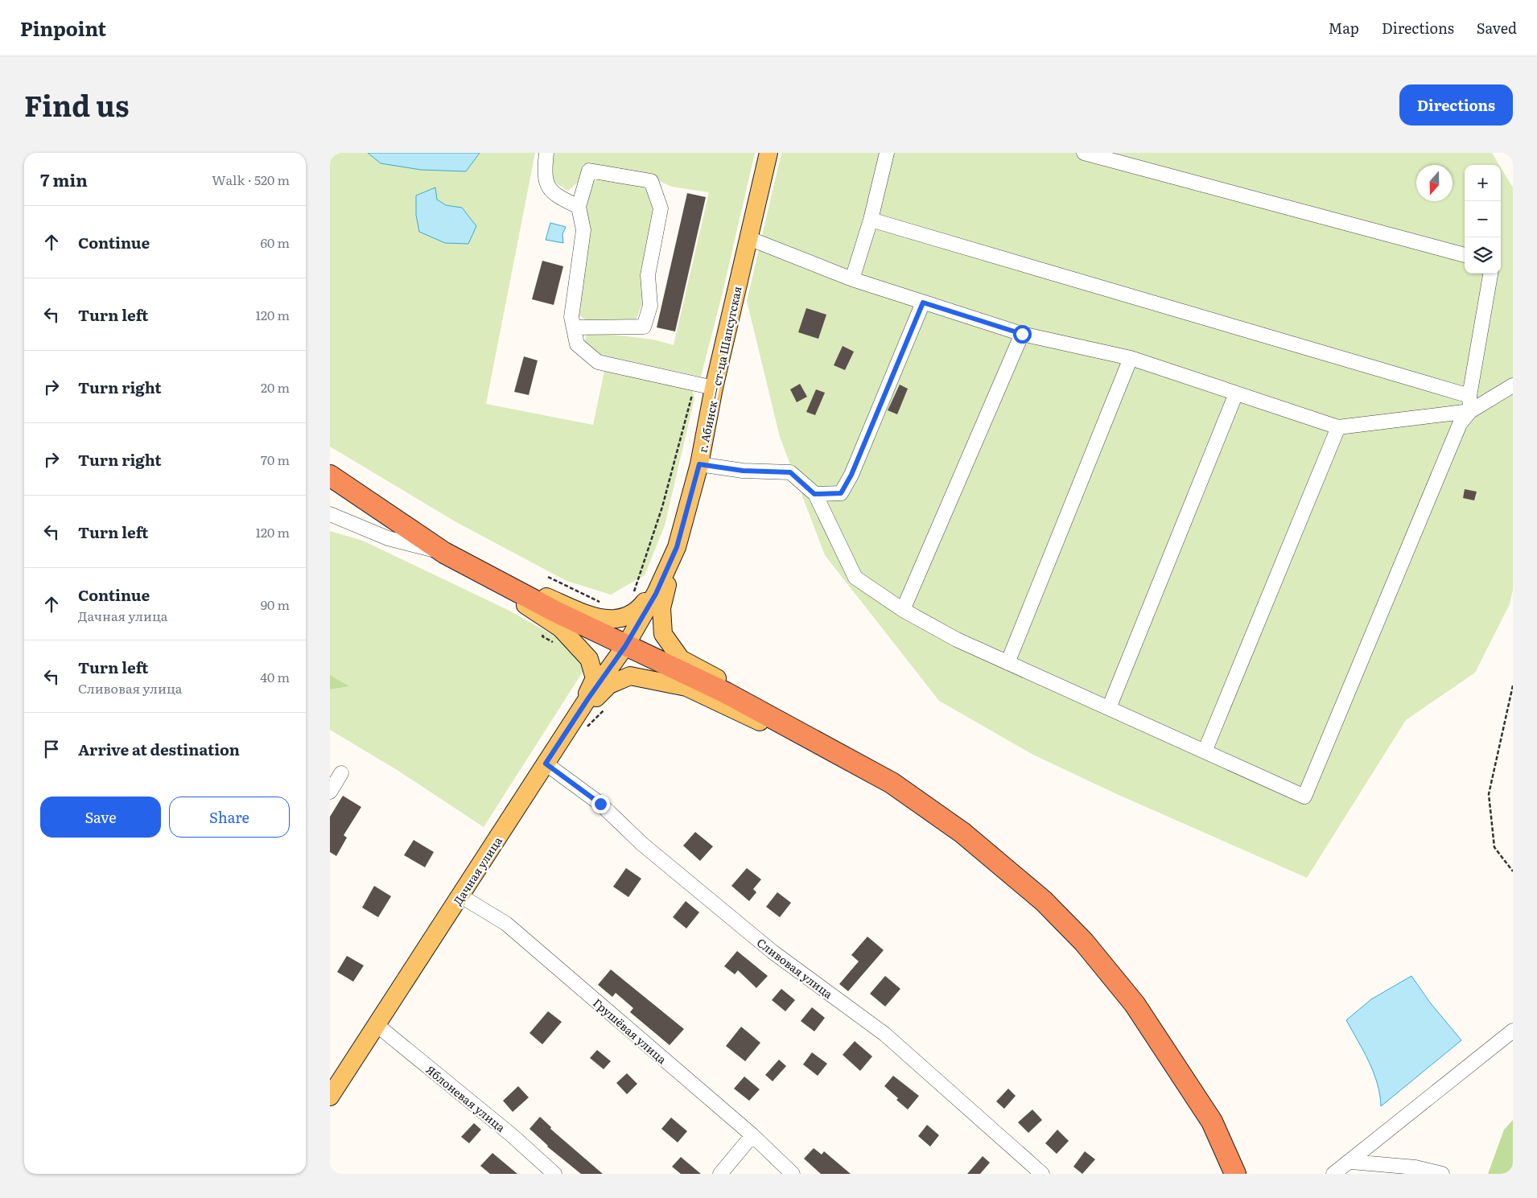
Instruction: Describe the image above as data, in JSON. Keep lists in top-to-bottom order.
{
  "streets": {
    "main road": ["г. Абинск — ст-ца Шапсугская", "Дачная улица"],
    "street": ["Сливовая улица", "Грушёвая улица", "Яблоневая улица"]
  },
  "crossings": [
    ["г. Абинск — ст-ца Шапсугская", "Дачная улица"],
    ["Дачная улица", "Сливовая улица"],
    ["Дачная улица", "Грушёвая улица"],
    ["Дачная улица", "Яблоневая улица"]
  ],
  "north": "bottom",
  "page": {
    "header": "Pinpoint",
    "nav": ["Map", "Directions", "Saved"],
    "title": "Find us",
    "buttons": [
      "Directions",
      ["Save", "Share"]
    ],
    "heading": ["7 min", "Walk · 520 m"],
    "map_buttons": ["+", "−"],
    "list": [
      ["Continue", "60 m"],
      ["Turn left", "120 m"],
      ["Turn right", "20 m"],
      ["Turn right", "70 m"],
      ["Turn left", "120 m"],
      ["Continue", "Дачная улица", "90 m"],
      ["Turn left", "Сливовая улица", "40 m"],
      "Arrive at destination"
    ]
  }
}
